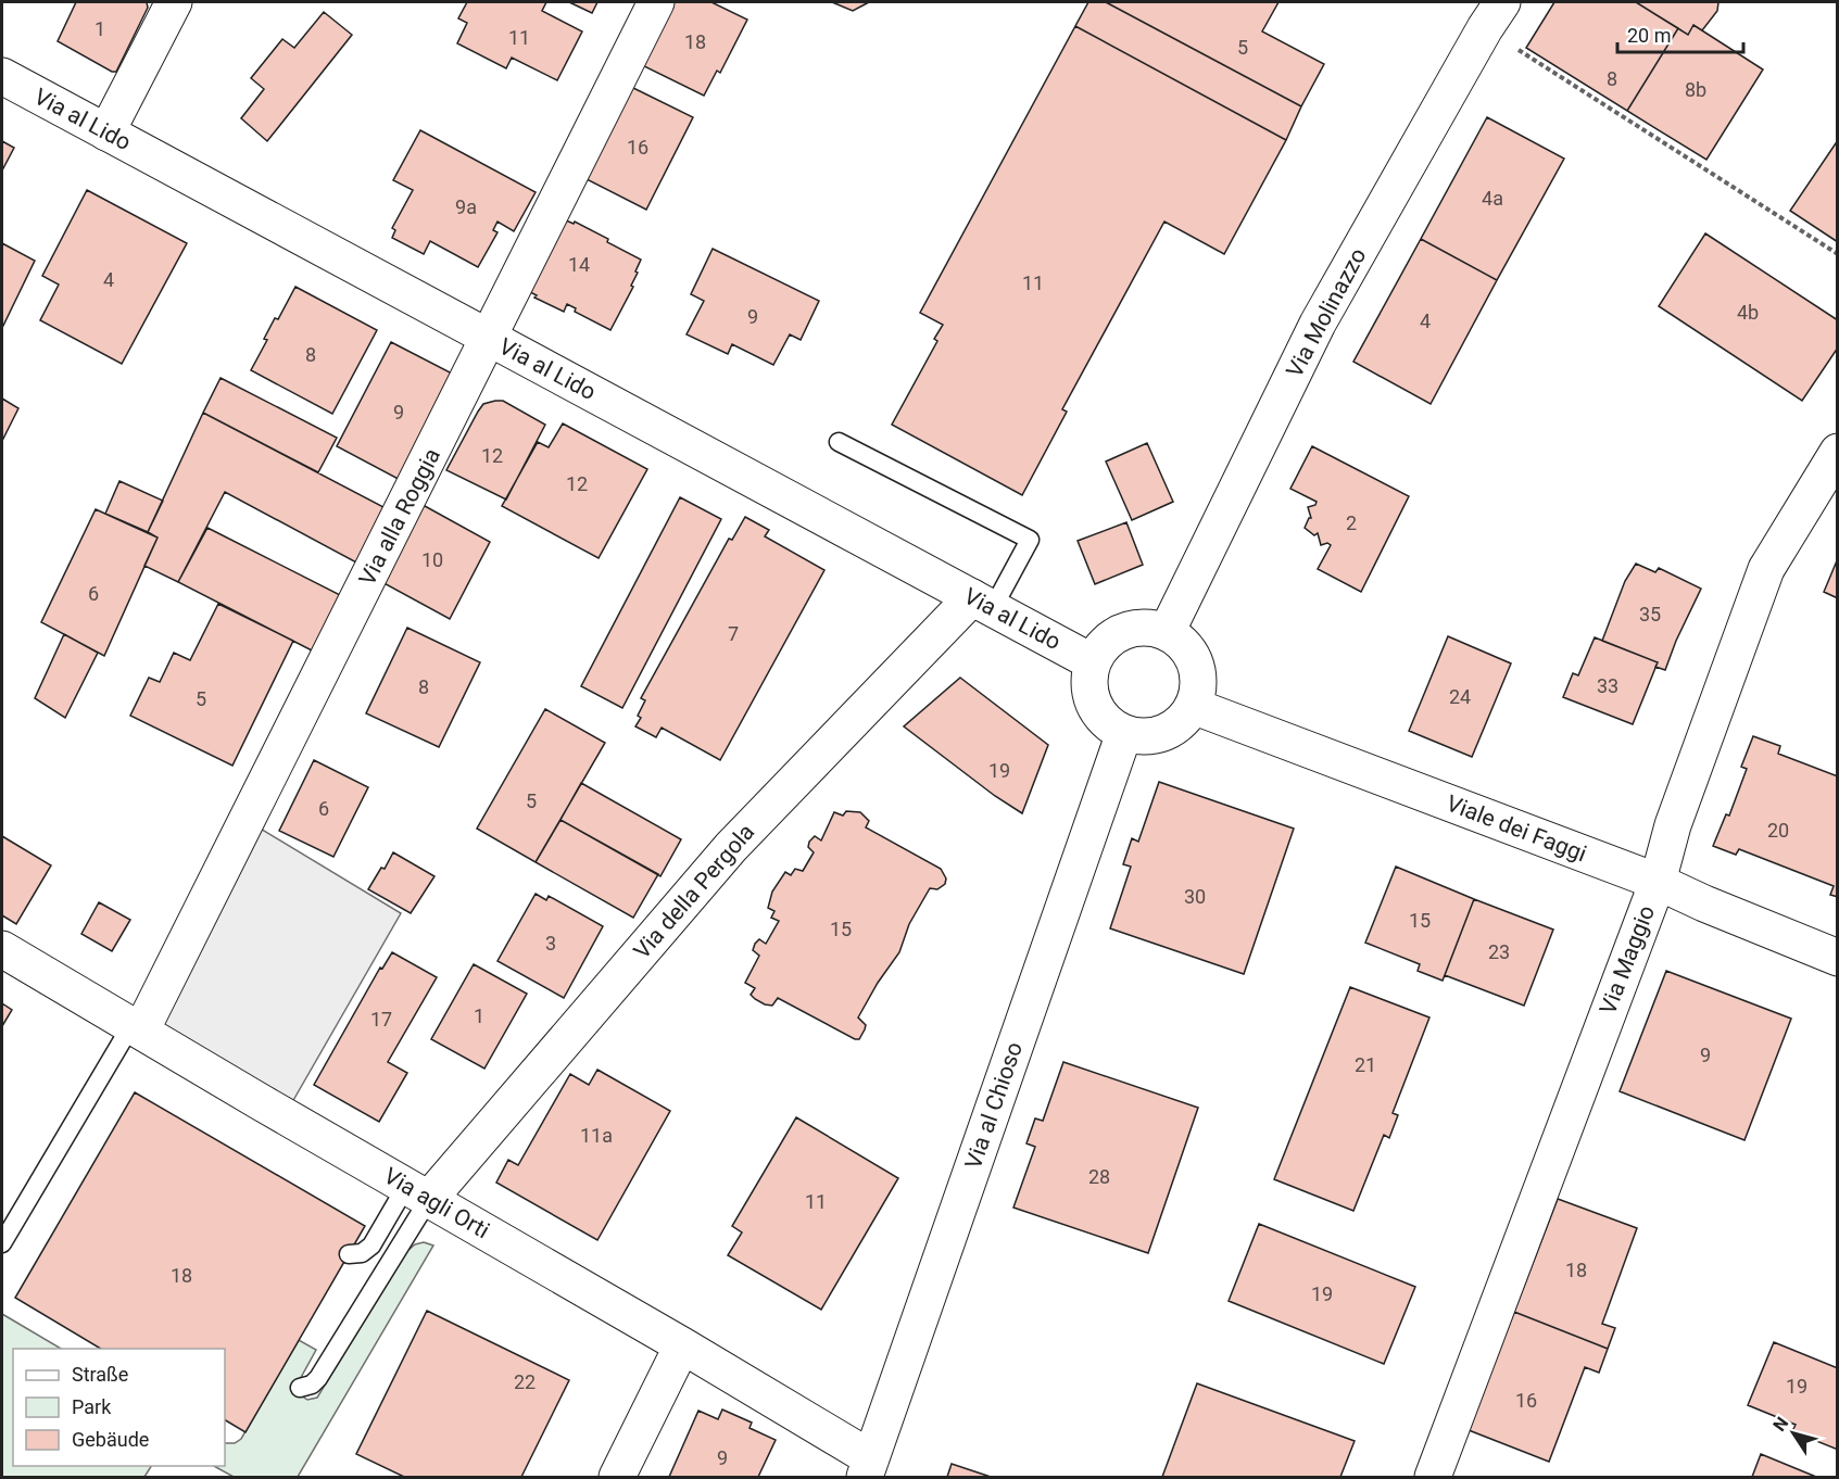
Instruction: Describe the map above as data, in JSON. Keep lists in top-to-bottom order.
{
  "streets": {
    "street": [
      "Via al Lido",
      "Via Molinazzo",
      "Via alla Roggia",
      "Viale dei Faggi",
      "Via della Pergola",
      "Via Maggio",
      "Via al Chioso",
      "Via agli Orti"
    ]
  },
  "crossings": [
    ["Via al Lido", "Via Molinazzo"],
    ["Via al Lido", "Via alla Roggia"],
    ["Via al Lido", "Viale dei Faggi"],
    ["Via al Lido", "Via della Pergola"],
    ["Via al Lido", "Via al Chioso"],
    ["Via Molinazzo", "Viale dei Faggi"],
    ["Via Molinazzo", "Via al Chioso"],
    ["Via alla Roggia", "Via agli Orti"],
    ["Viale dei Faggi", "Via Maggio"],
    ["Viale dei Faggi", "Via al Chioso"],
    ["Via della Pergola", "Via agli Orti"],
    ["Via al Chioso", "Via agli Orti"]
  ],
  "house_numbers": [
    "1",
    "11",
    "18",
    "5",
    "8",
    "8b",
    "16",
    "4a",
    "9a",
    "14",
    "4",
    "11",
    "4b",
    "9",
    "4",
    "8",
    "9",
    "12",
    "12",
    "2",
    "10",
    "6",
    "35",
    "7",
    "33",
    "8",
    "24",
    "5",
    "19",
    "5",
    "6",
    "20",
    "30",
    "15",
    "15",
    "3",
    "23",
    "1",
    "17",
    "9",
    "21",
    "11a",
    "28",
    "11",
    "18",
    "18",
    "19",
    "22",
    "19",
    "16",
    "9"
  ],
  "legend": ["Straße", "Park", "Gebäude"],
  "scale_bar": "20 m",
  "north": "top left"
}
